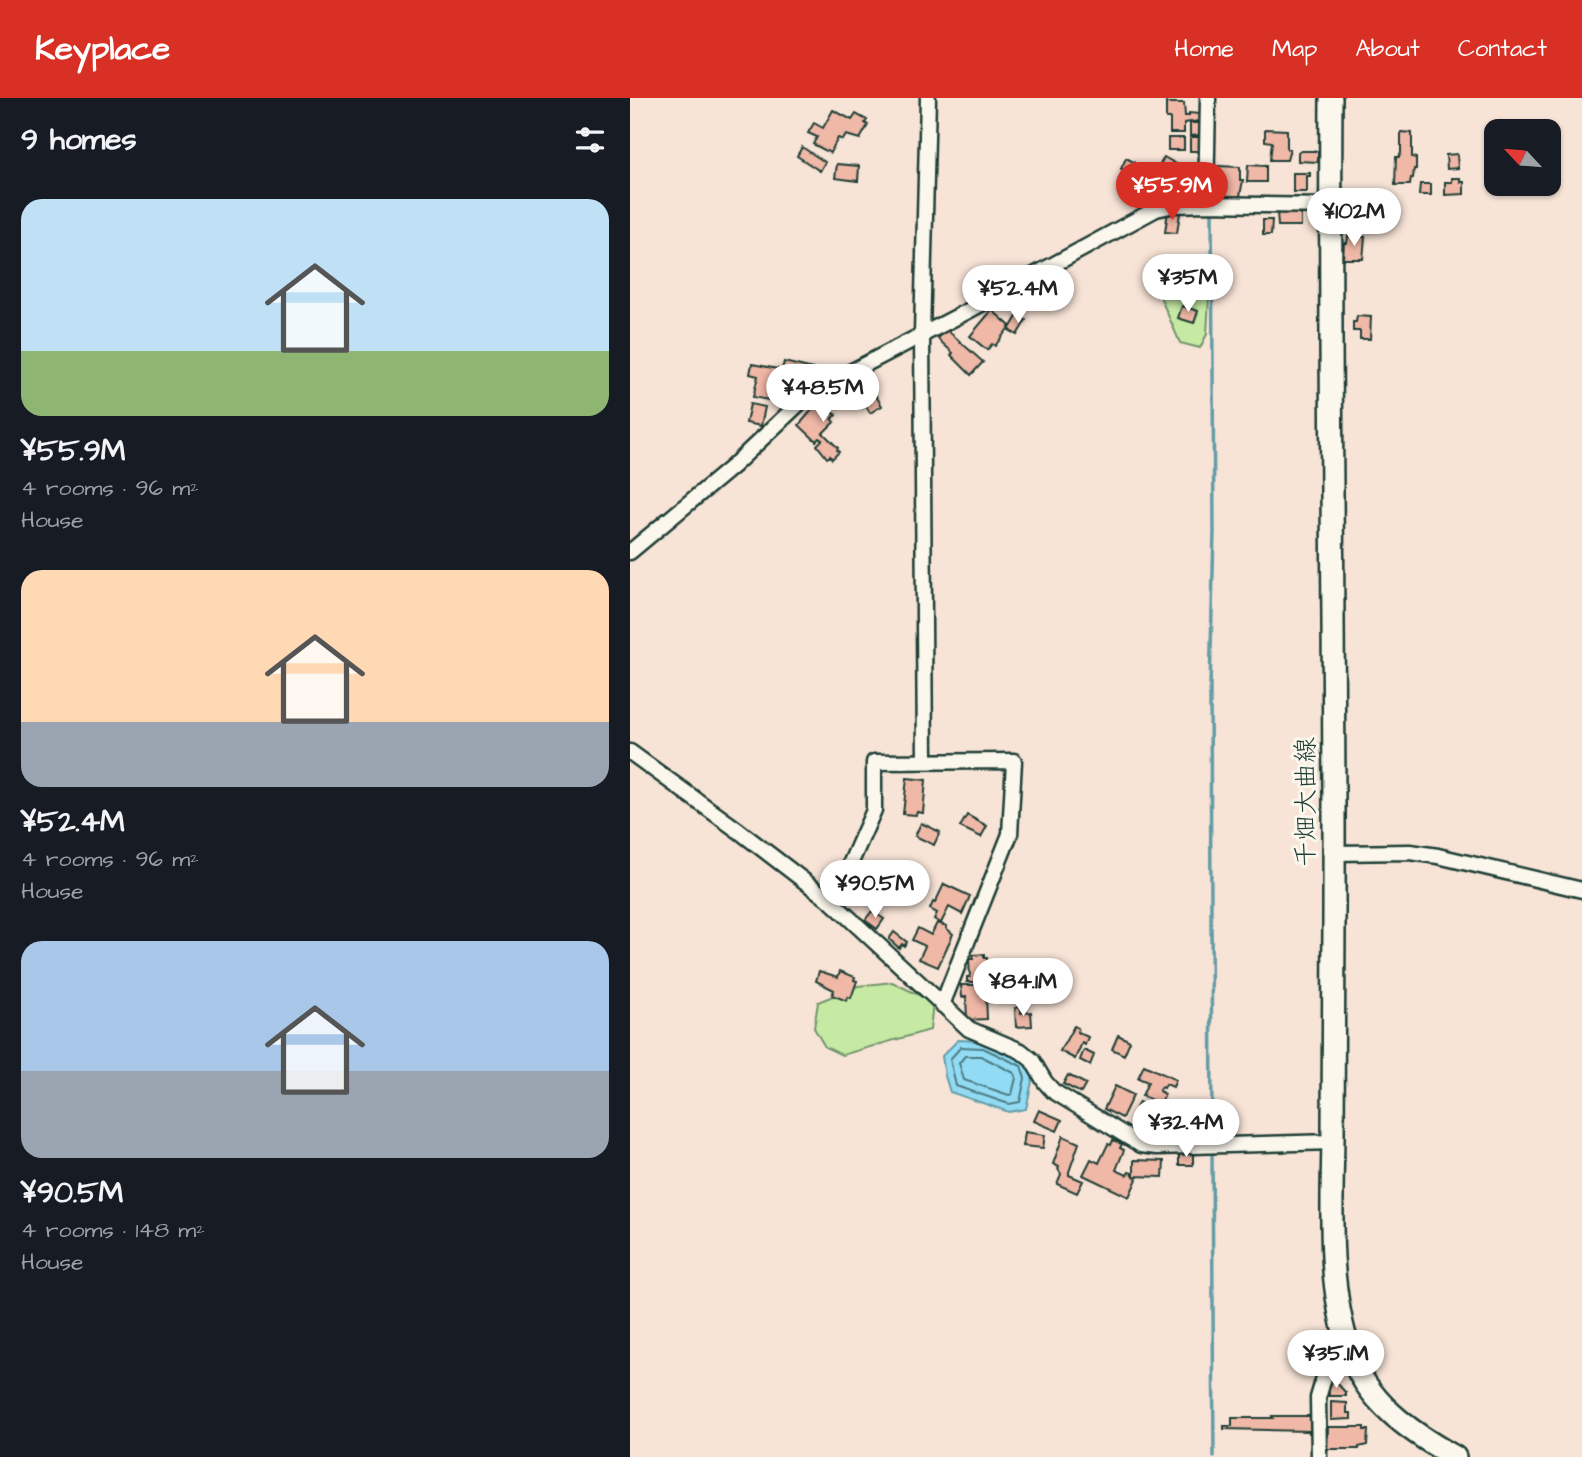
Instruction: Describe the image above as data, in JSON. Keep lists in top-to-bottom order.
{
  "streets": {
    "main road": ["千畑大曲線"]
  },
  "north": "top left",
  "page": {
    "header": "Keyplace",
    "nav": [
      "Home",
      "Map",
      "About",
      "Contact"
    ],
    "heading": "9 homes",
    "price": [
      "¥55.9M",
      "¥102M",
      "¥35M",
      "¥52.4M",
      "¥48.5M",
      "¥90.5M",
      "¥84.1M",
      "¥32.4M",
      "¥35.1M"
    ],
    "list": [
      {
        "name": "¥55.9M",
        "note": "4 rooms · 96 m² · House"
      },
      {
        "name": "¥52.4M",
        "note": "4 rooms · 96 m² · House"
      },
      {
        "name": "¥90.5M",
        "note": "4 rooms · 148 m² · House"
      }
    ]
  }
}
